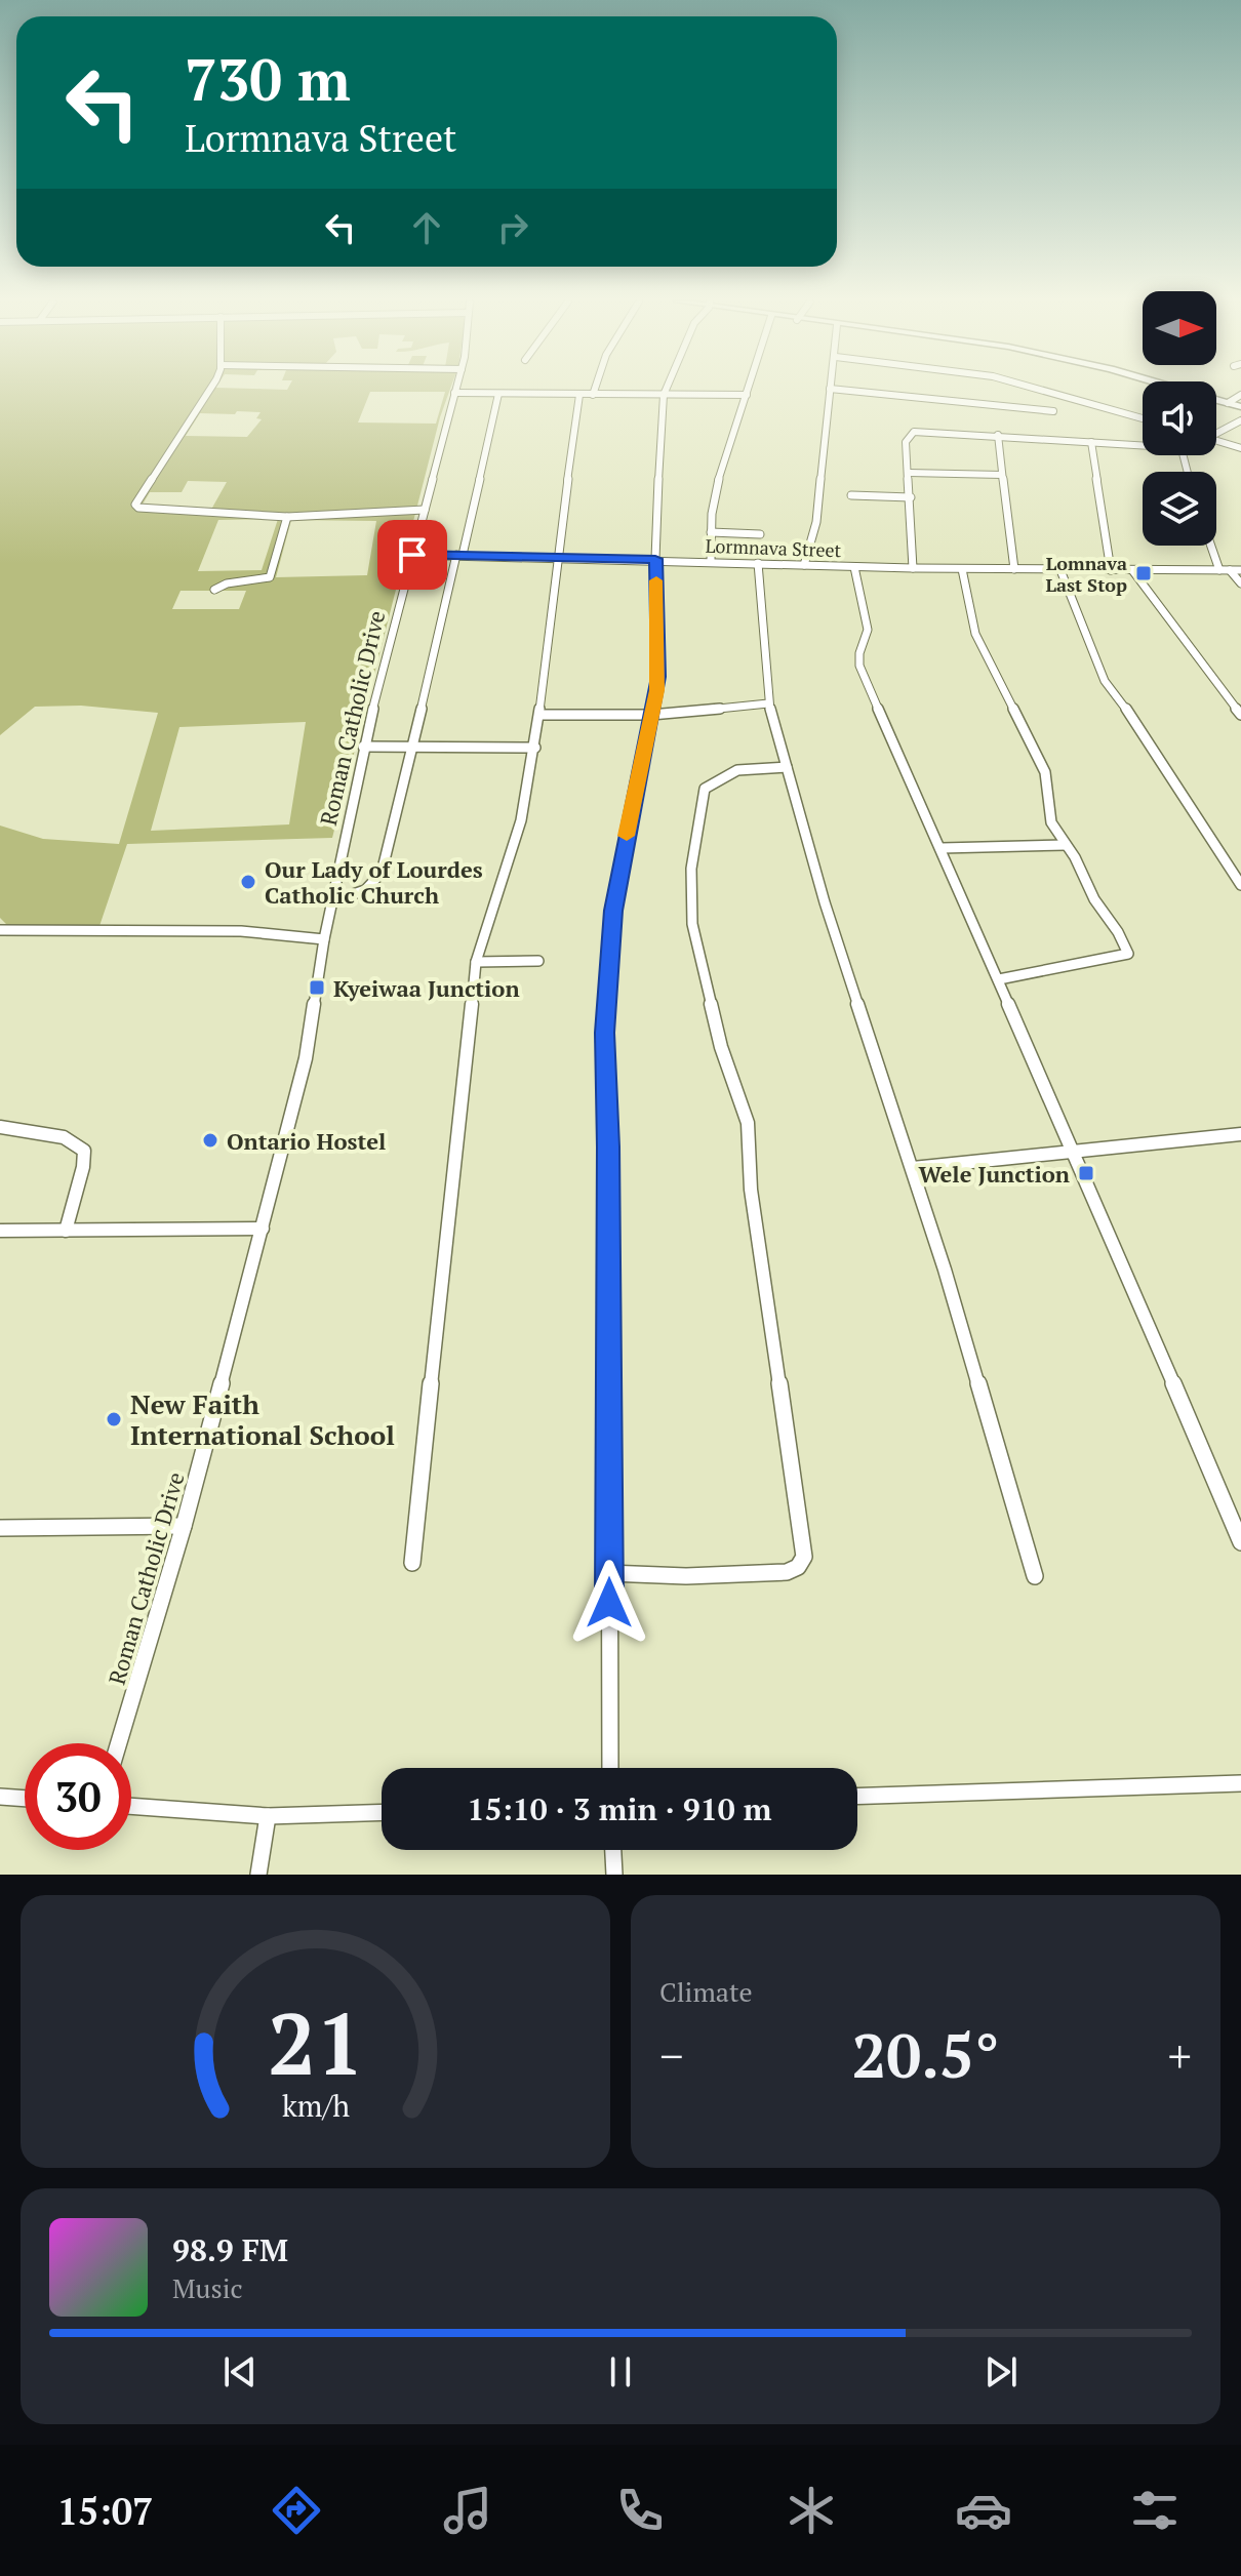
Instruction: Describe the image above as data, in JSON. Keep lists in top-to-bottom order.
{
  "streets": {
    "street": ["Lormnava Street", "Roman Catholic Drive"]
  },
  "crossings": [
    ["Lormnava Street", "Roman Catholic Drive"]
  ],
  "places": {
    "transit": ["Lomnava Last Stop", "Kyeiwaa Junction", "Wele Junction"],
    "other": ["Our Lady of Lourdes Catholic Church", "Ontario Hostel", "New Faith International School"]
  },
  "north": "right",
  "page": {
    "turn": ["730 m", "Lormnava Street"],
    "limit": "30",
    "trip": "15:10 · 3 min · 910 m",
    "tile": "Climate",
    "heat": ["−", "20.5°", "+"],
    "song": ["98.9 FM", "Music"],
    "tabs": "15:07",
    "gauge": ["21", "km/h"]
  }
}
